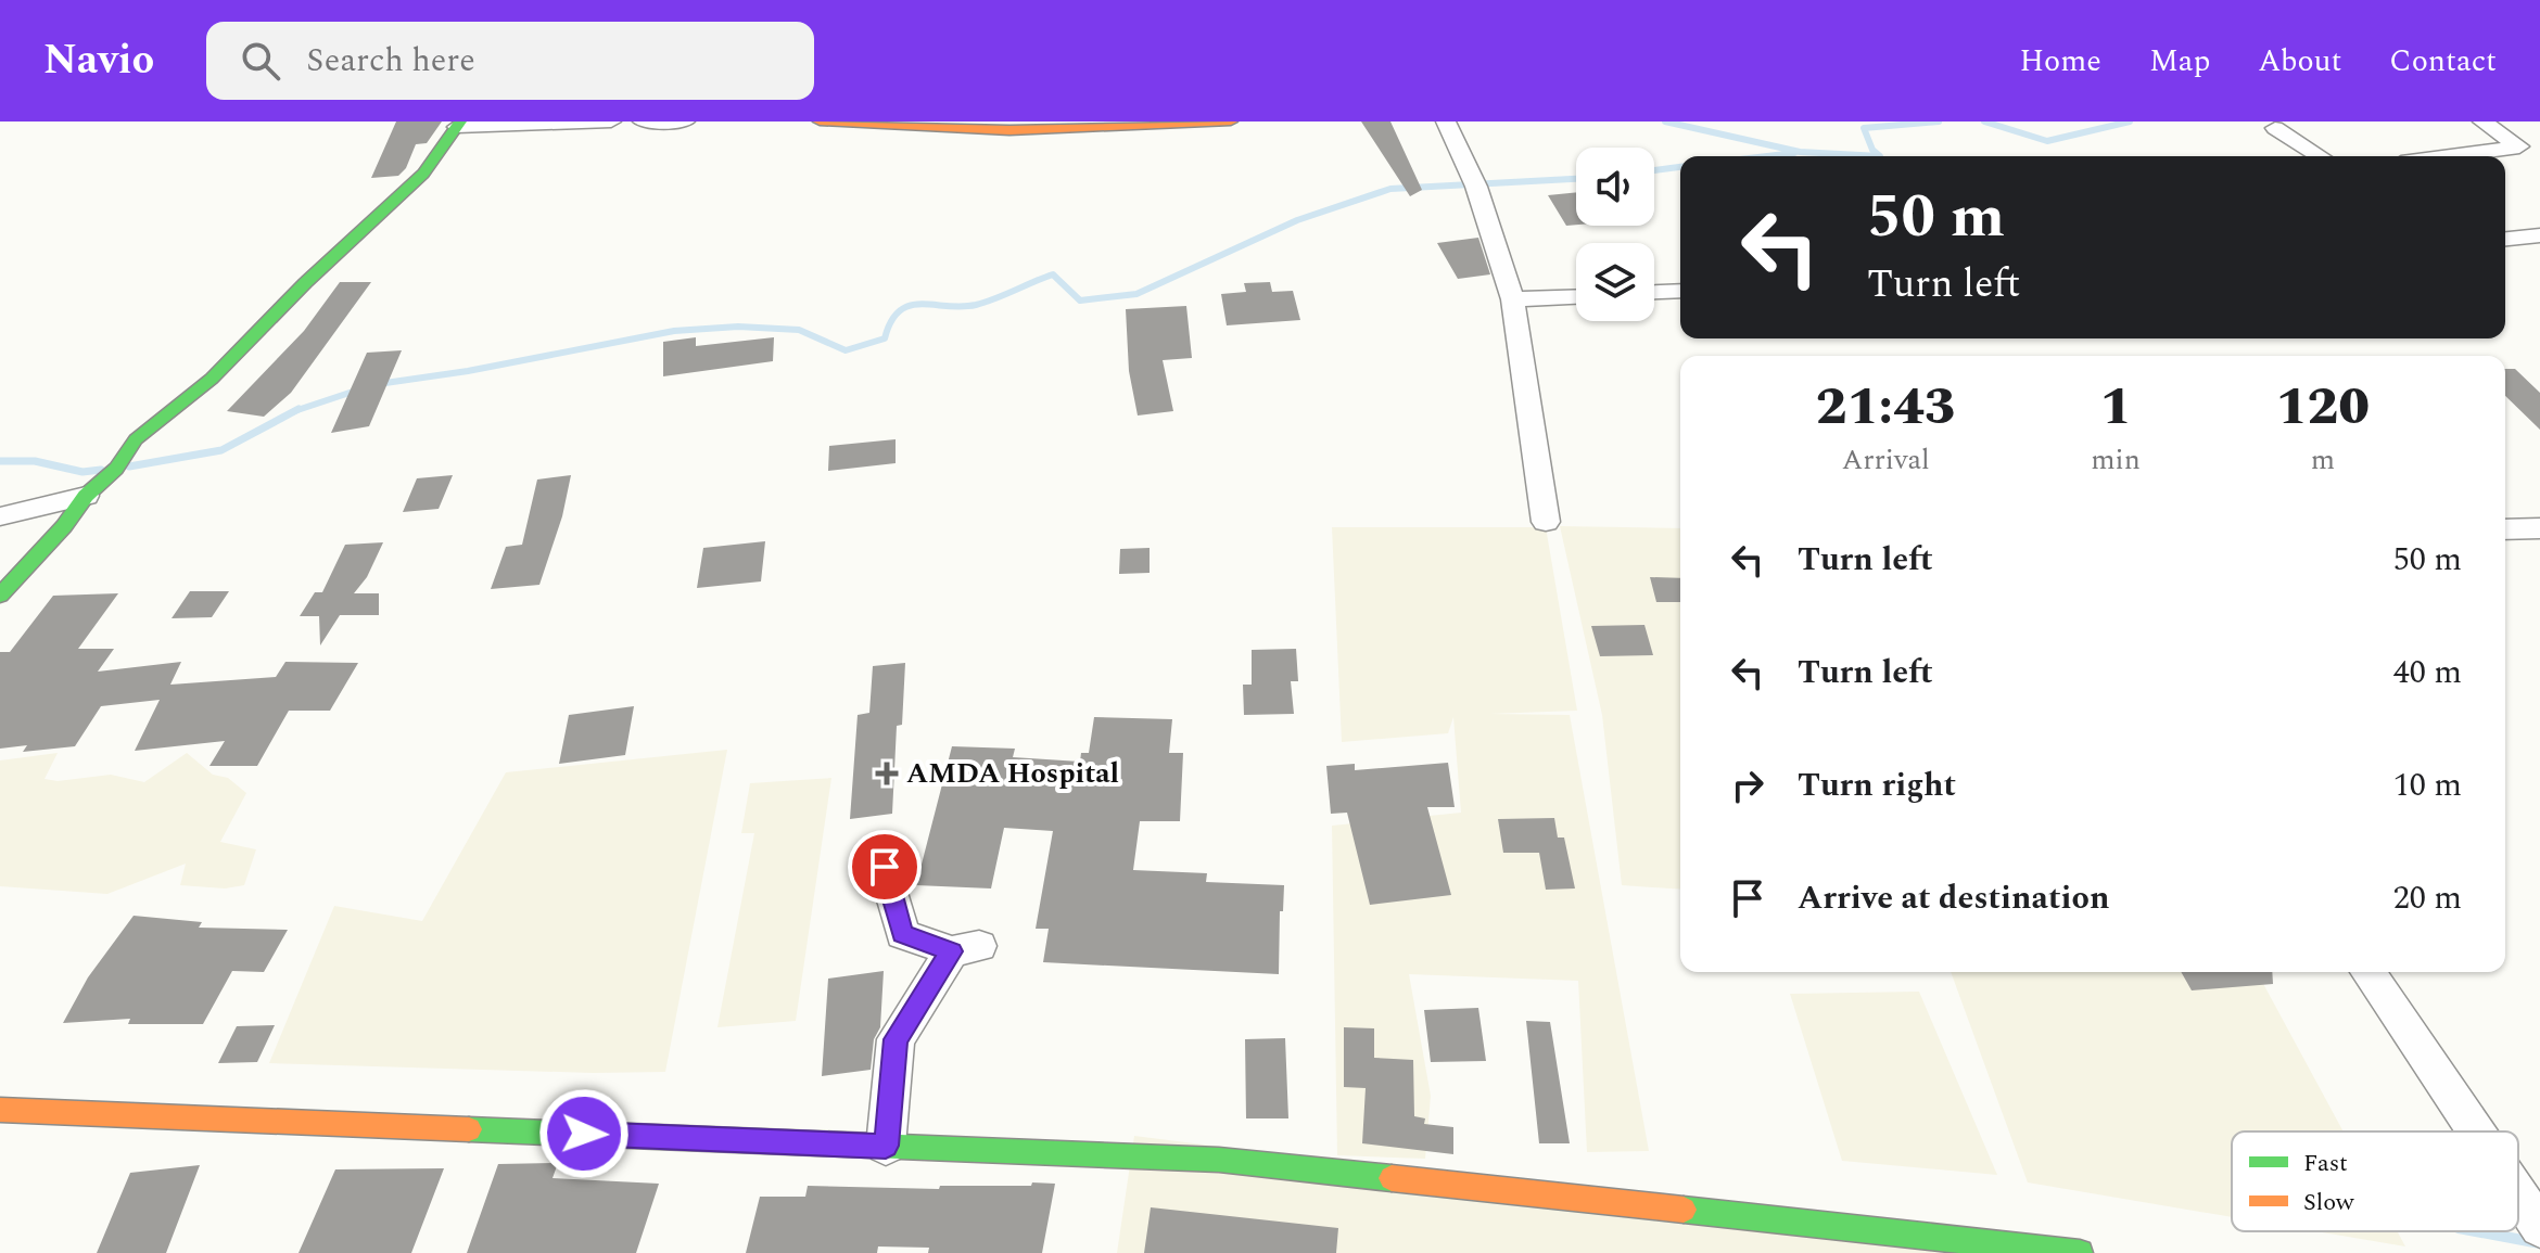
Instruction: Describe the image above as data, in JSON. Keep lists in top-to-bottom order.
{
  "places": {
    "health": ["AMDA Hospital"]
  },
  "legend": ["Fast", "Slow"],
  "page": {
    "header": "Navio",
    "search": "Search here",
    "nav": [
      "Home",
      "Map",
      "About",
      "Contact"
    ],
    "turn": ["50 m", "Turn left"],
    "eta": [
      "21:43",
      "Arrival",
      "1",
      "min",
      "120",
      "m"
    ],
    "list": [
      {
        "name": "Turn left",
        "value": "50 m"
      },
      {
        "name": "Turn left",
        "value": "40 m"
      },
      {
        "name": "Turn right",
        "value": "10 m"
      },
      {
        "name": "Arrive at destination",
        "value": "20 m"
      }
    ]
  }
}
